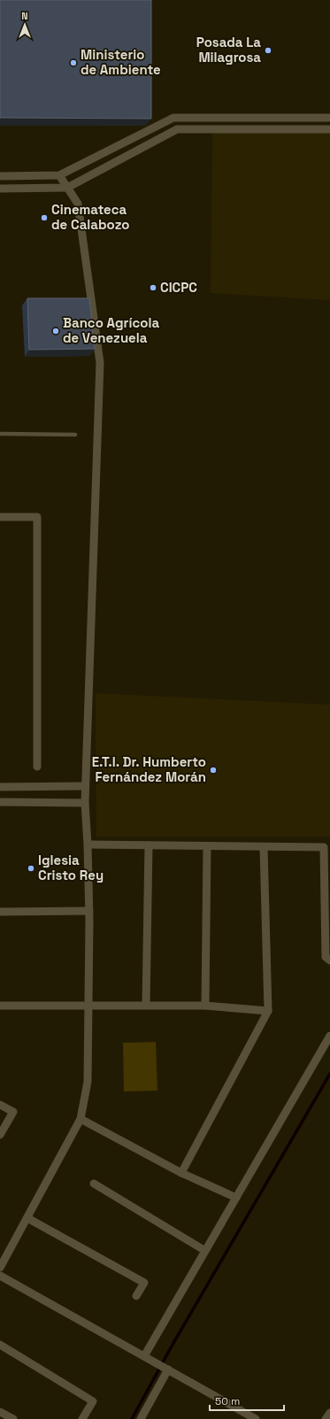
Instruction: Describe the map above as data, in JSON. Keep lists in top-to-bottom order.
{
  "places": [
    "Posada La Milagrosa",
    "Ministerio de Ambiente",
    "Cinemateca de Calabozo",
    "CICPC",
    "Banco Agrícola de Venezuela",
    "E.T.I. Dr. Humberto Fernández Morán",
    "Iglesia Cristo Rey"
  ],
  "scale_bar": "50 m",
  "north": "top"
}
